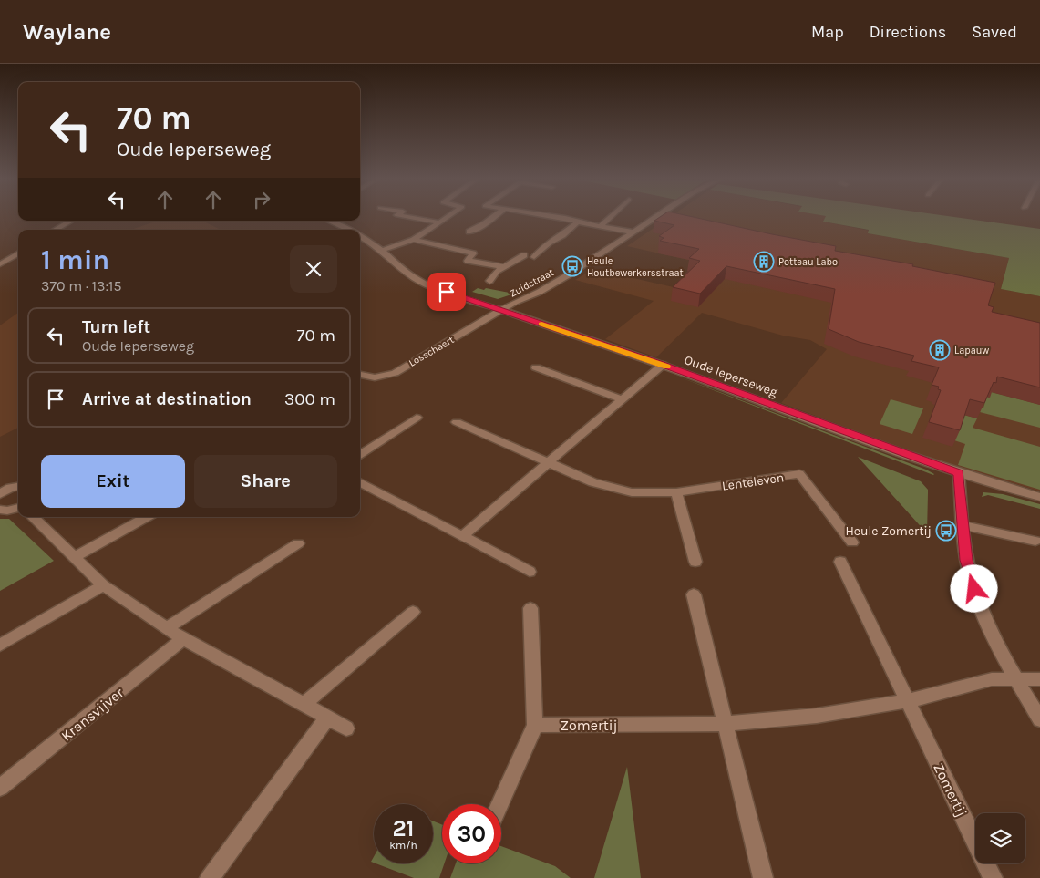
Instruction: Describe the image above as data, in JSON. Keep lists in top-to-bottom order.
{
  "streets": {
    "street": [
      "Zuidstraat",
      "Losschaert",
      "Oude Ieperseweg",
      "Lenteleven",
      "Kransvijver",
      "Zomertij"
    ]
  },
  "crossings": [
    ["Zuidstraat", "Losschaert"],
    ["Zuidstraat", "Oude Ieperseweg"],
    ["Losschaert", "Oude Ieperseweg"]
  ],
  "places": {
    "building": ["Potteau Labo", "Lapauw"],
    "bus stop": ["Heule Houtbewerkersstraat", "Heule Zomertij"]
  },
  "page": {
    "header": "Waylane",
    "nav": ["Map", "Directions", "Saved"],
    "turn": ["70 m", "Oude Ieperseweg"],
    "heading": ["1 min", "370 m · 13:15"],
    "list": [
      {
        "name": "Turn left",
        "note": "Oude Ieperseweg",
        "value": "70 m"
      },
      {
        "name": "Arrive at destination",
        "value": "300 m"
      }
    ],
    "buttons": ["Exit", "Share"],
    "speed": "21 km/h",
    "limit": "30"
  }
}
